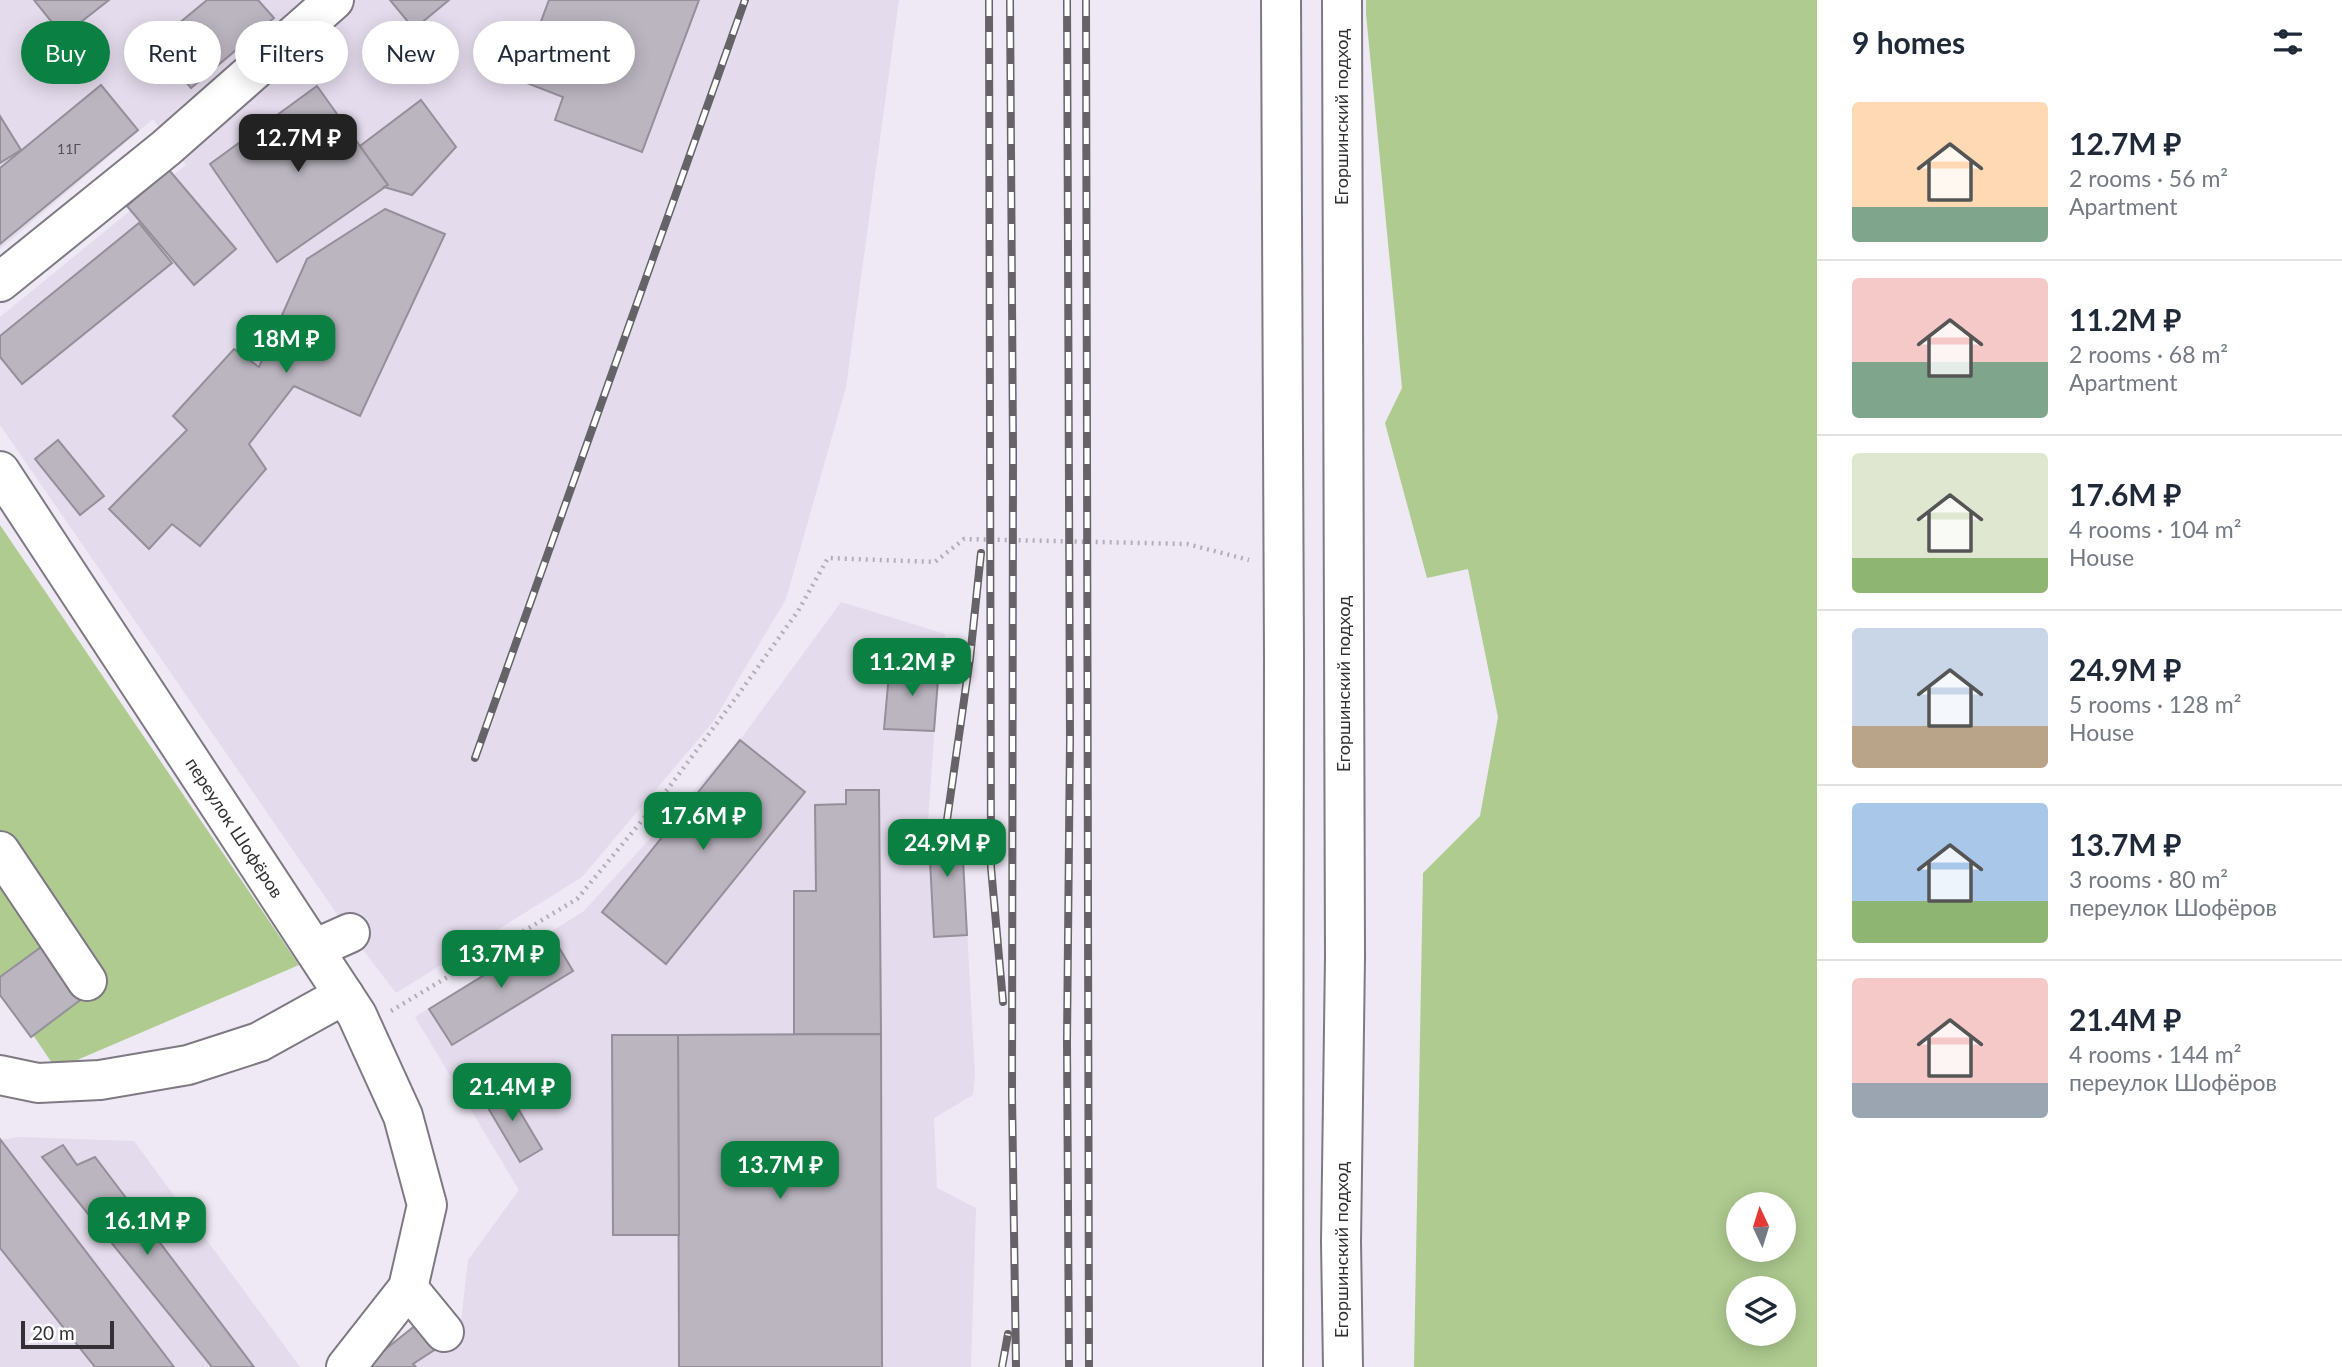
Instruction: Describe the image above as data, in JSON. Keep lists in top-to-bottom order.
{
  "streets": {
    "main road": ["Егоршинский подход", "переулок Шофёров"]
  },
  "house_numbers": ["11Г"],
  "scale_bar": "20 m",
  "north": "top",
  "page": {
    "heading": "9 homes",
    "chip": [
      "Buy",
      "Rent",
      "Filters",
      "New",
      "Apartment"
    ],
    "list": [
      {
        "name": "12.7M ₽",
        "note": "2 rooms · 56 m² · Apartment"
      },
      {
        "name": "11.2M ₽",
        "note": "2 rooms · 68 m² · Apartment"
      },
      {
        "name": "17.6M ₽",
        "note": "4 rooms · 104 m² · House"
      },
      {
        "name": "24.9M ₽",
        "note": "5 rooms · 128 m² · House"
      },
      {
        "name": "13.7M ₽",
        "note": "3 rooms · 80 m² · переулок Шофёров"
      },
      {
        "name": "21.4M ₽",
        "note": "4 rooms · 144 m² · переулок Шофёров"
      }
    ],
    "price": [
      "12.7M ₽",
      "18M ₽",
      "11.2M ₽",
      "17.6M ₽",
      "24.9M ₽",
      "13.7M ₽",
      "21.4M ₽",
      "13.7M ₽",
      "16.1M ₽"
    ],
    "scale": "20 m"
  }
}
